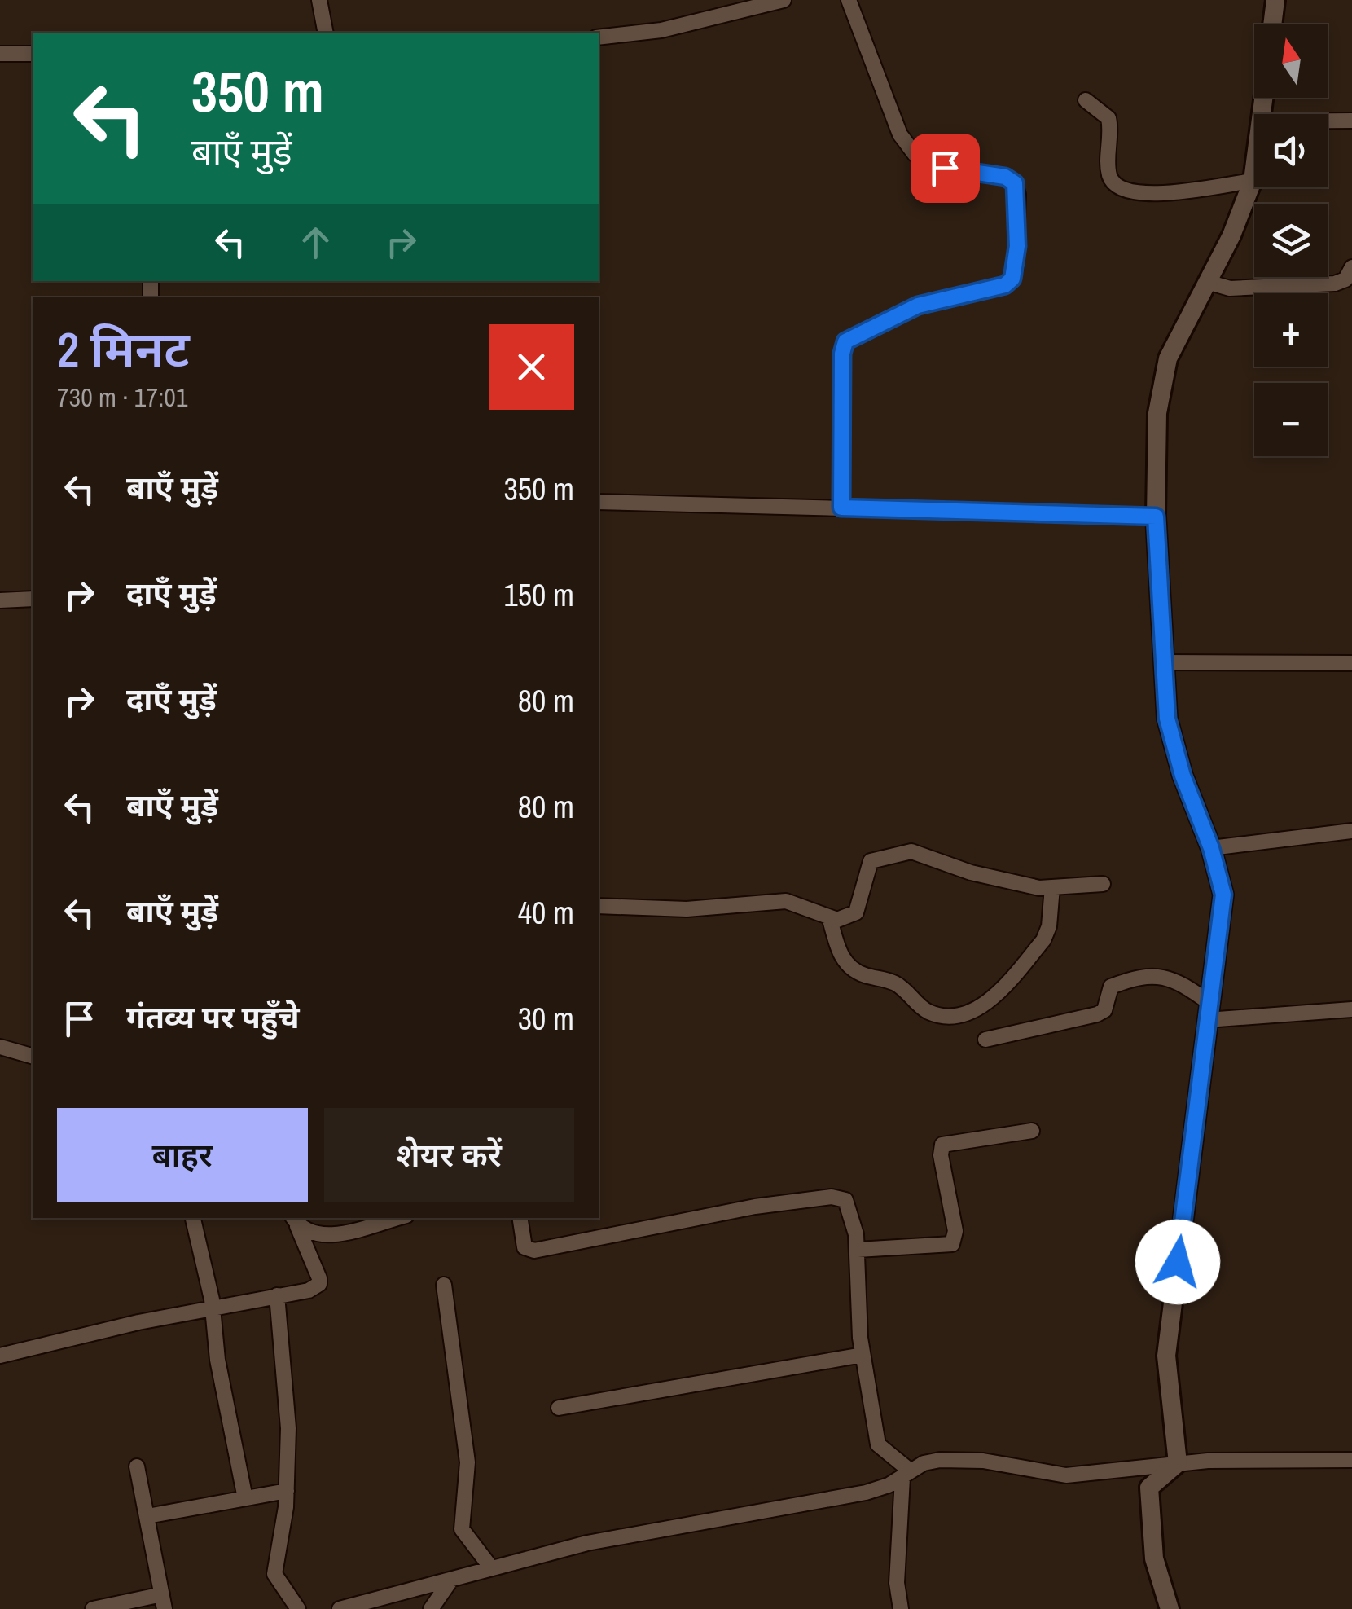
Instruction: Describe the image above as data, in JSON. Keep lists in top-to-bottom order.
{
  "north": "top",
  "page": {
    "map_buttons": ["+", "−"],
    "turn": ["350 m", "बाएँ मुड़ें"],
    "heading": ["2 मिनट", "730 m · 17:01"],
    "list": [
      {
        "name": "बाएँ मुड़ें",
        "value": "350 m"
      },
      {
        "name": "दाएँ मुड़ें",
        "value": "150 m"
      },
      {
        "name": "दाएँ मुड़ें",
        "value": "80 m"
      },
      {
        "name": "बाएँ मुड़ें",
        "value": "80 m"
      },
      {
        "name": "बाएँ मुड़ें",
        "value": "40 m"
      },
      {
        "name": "गंतव्य पर पहुँचे",
        "value": "30 m"
      }
    ],
    "buttons": ["बाहर", "शेयर करें"]
  }
}
